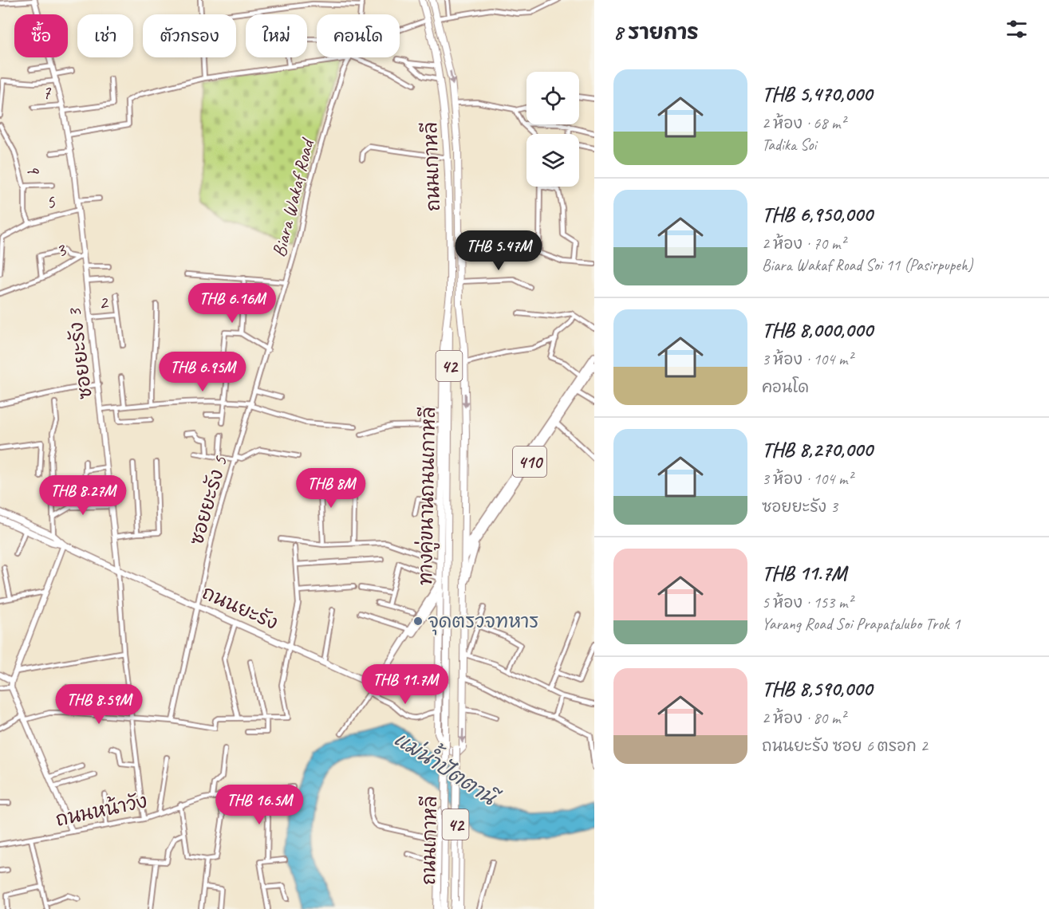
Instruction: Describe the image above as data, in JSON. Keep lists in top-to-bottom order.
{
  "streets": {
    "highway": ["ถนนเกาหลี", "42", "ทางคู่ขนานถนนเกาหลี"],
    "main road": ["410", "ถนนยะรัง"],
    "street": [
      "7",
      "9",
      "Biara Wakaf Road",
      "5",
      "3",
      "2",
      "ซอยยะรัง 3",
      "ซอยยะรัง 5",
      "ถนนหน้าวัง"
    ]
  },
  "crossings": [
    ["7", "ซอยยะรัง 3"],
    ["ถนนเกาหลี", "ทางคู่ขนานถนนเกาหลี"],
    ["9", "5"],
    ["Biara Wakaf Road", "ซอยยะรัง 5"],
    ["5", "ซอยยะรัง 3"],
    ["3", "ซอยยะรัง 3"],
    ["2", "ซอยยะรัง 3"],
    ["ซอยยะรัง 3", "ถนนยะรัง"],
    ["410", "ทางคู่ขนานถนนเกาหลี"],
    ["ซอยยะรัง 5", "ถนนยะรัง"]
  ],
  "water": ["แม่น้ำปัตตานี"],
  "places": ["จุดตรวจทหาร"],
  "page": {
    "heading": "8 รายการ",
    "chip": [
      "ซื้อ",
      "เช่า",
      "ตัวกรอง",
      "ใหม่",
      "คอนโด"
    ],
    "list": [
      {
        "name": "THB 5,470,000",
        "note": "2 ห้อง · 68 m² · Tadika Soi"
      },
      {
        "name": "THB 6,950,000",
        "note": "2 ห้อง · 70 m² · Biara Wakaf Road Soi 11 (Pasirpupeh)"
      },
      {
        "name": "THB 8,000,000",
        "note": "3 ห้อง · 104 m² · คอนโด"
      },
      {
        "name": "THB 8,270,000",
        "note": "3 ห้อง · 104 m² · ซอยยะรัง 3"
      },
      {
        "name": "THB 11.7M",
        "note": "5 ห้อง · 153 m² · Yarang Road Soi Prapatalubo Trok 1"
      },
      {
        "name": "THB 8,590,000",
        "note": "2 ห้อง · 80 m² · ถนนยะรัง ซอย 6 ตรอก 2"
      }
    ],
    "price": [
      "THB 5.47M",
      "THB 6.16M",
      "THB 6.95M",
      "THB 8M",
      "THB 8.27M",
      "THB 11.7M",
      "THB 8.59M",
      "THB 16.5M"
    ]
  }
}
